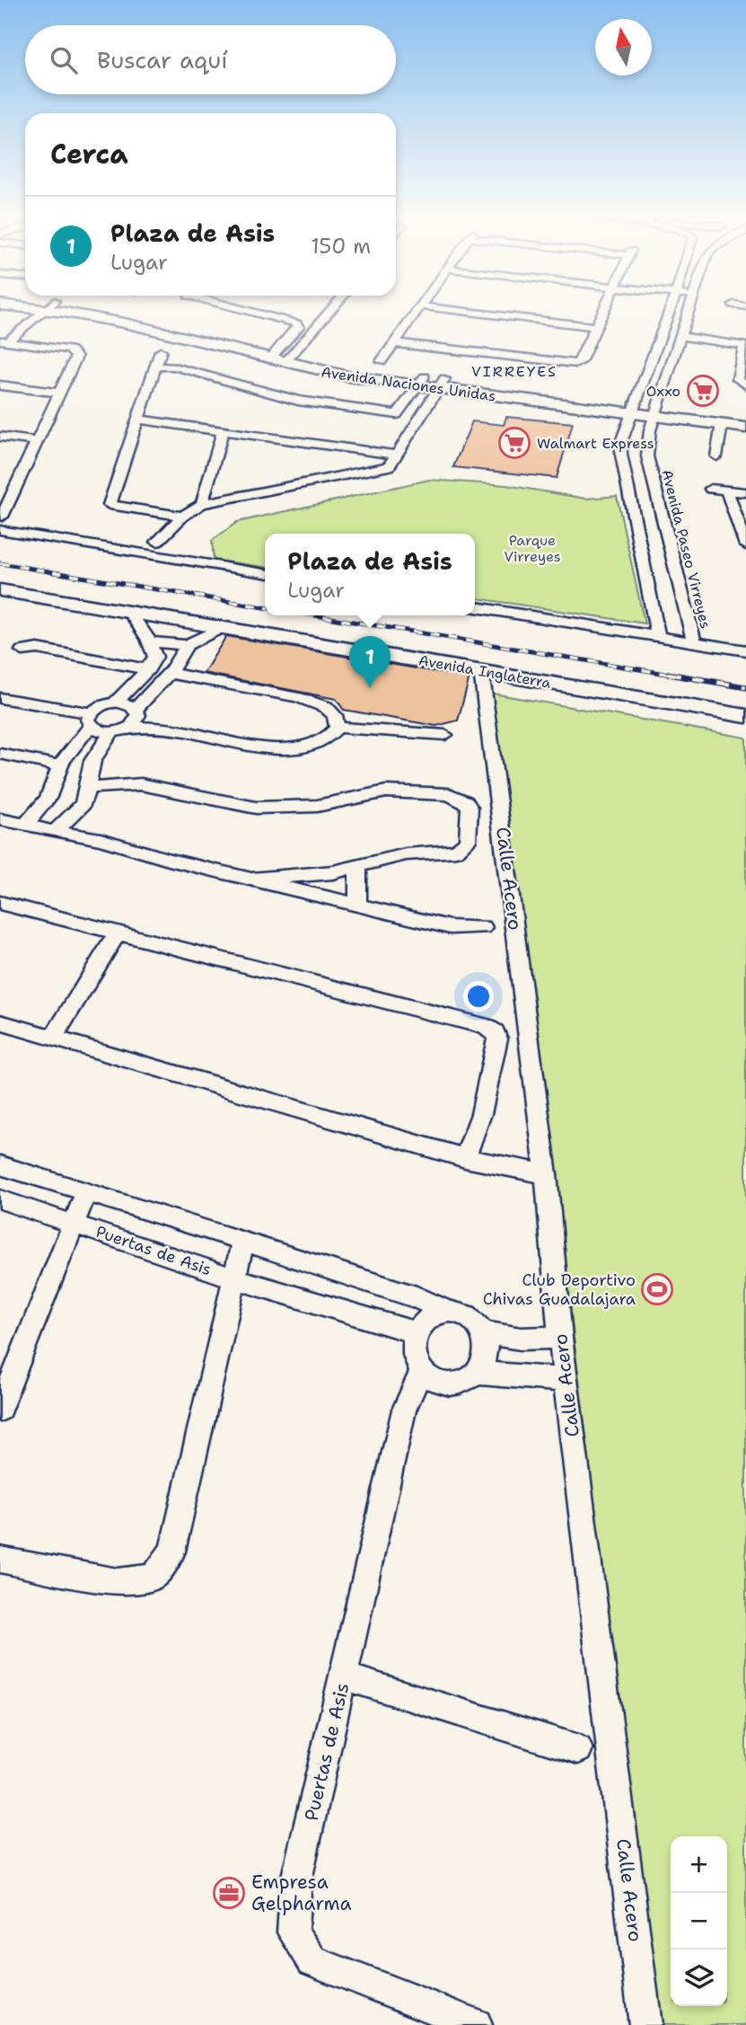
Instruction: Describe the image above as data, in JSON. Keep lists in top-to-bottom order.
{
  "streets": {
    "street": [
      "Avenida Naciones Unidas",
      "Avenida Paseo Virreyes",
      "Avenida Inglaterra",
      "Calle Acero",
      "Puertas de Asis"
    ]
  },
  "crossings": [
    ["Avenida Naciones Unidas", "Avenida Paseo Virreyes"],
    ["Avenida Inglaterra", "Calle Acero"]
  ],
  "districts": ["VIRREYES"],
  "parks": ["Parque Virreyes"],
  "places": {
    "supermarket": ["Oxxo", "Walmart Express"],
    "sports": ["Club Deportivo Chivas Guadalajara"],
    "office": ["Empresa Gelpharma"]
  },
  "north": "top",
  "page": {
    "search": "Buscar aquí",
    "heading": "Cerca",
    "list": [
      {
        "mark": "1",
        "name": "Plaza de Asis",
        "note": "Lugar",
        "value": "150 m"
      }
    ],
    "popup": ["Plaza de Asis", "Lugar"],
    "pins": "1",
    "map_buttons": ["+", "−"]
  }
}
